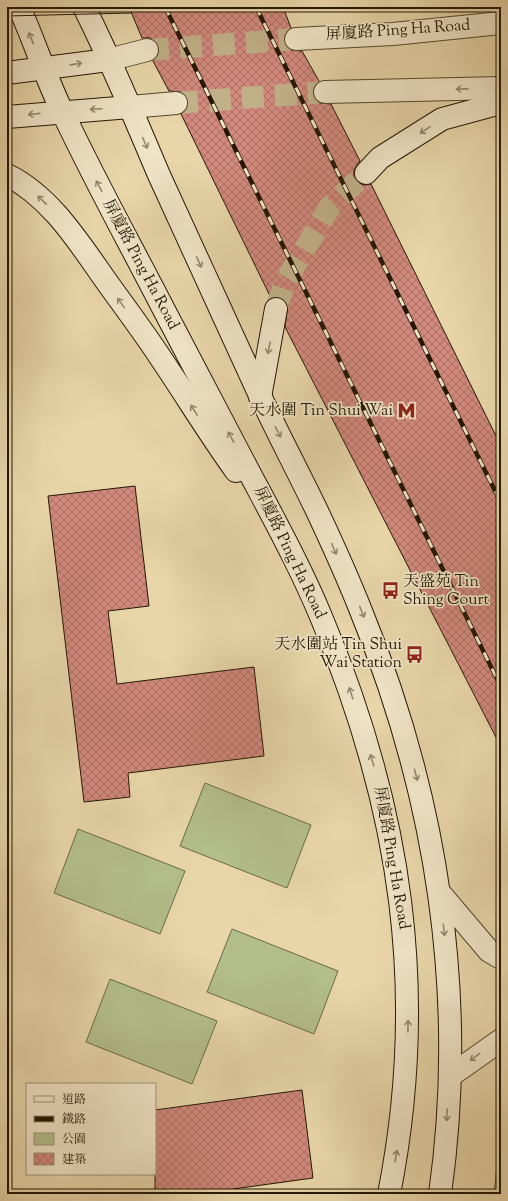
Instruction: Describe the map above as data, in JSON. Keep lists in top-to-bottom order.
{
  "streets": {
    "main road": ["屏廈路 Ping Ha Road"]
  },
  "places": {
    "metro station": ["天水圍 Tin Shui Wai"],
    "bus stop": ["天盛苑 Tin Shing Court", "天水圍站 Tin Shui Wai Station"]
  },
  "legend": [
    "道路",
    "鐵路",
    "公園",
    "建築"
  ]
}
